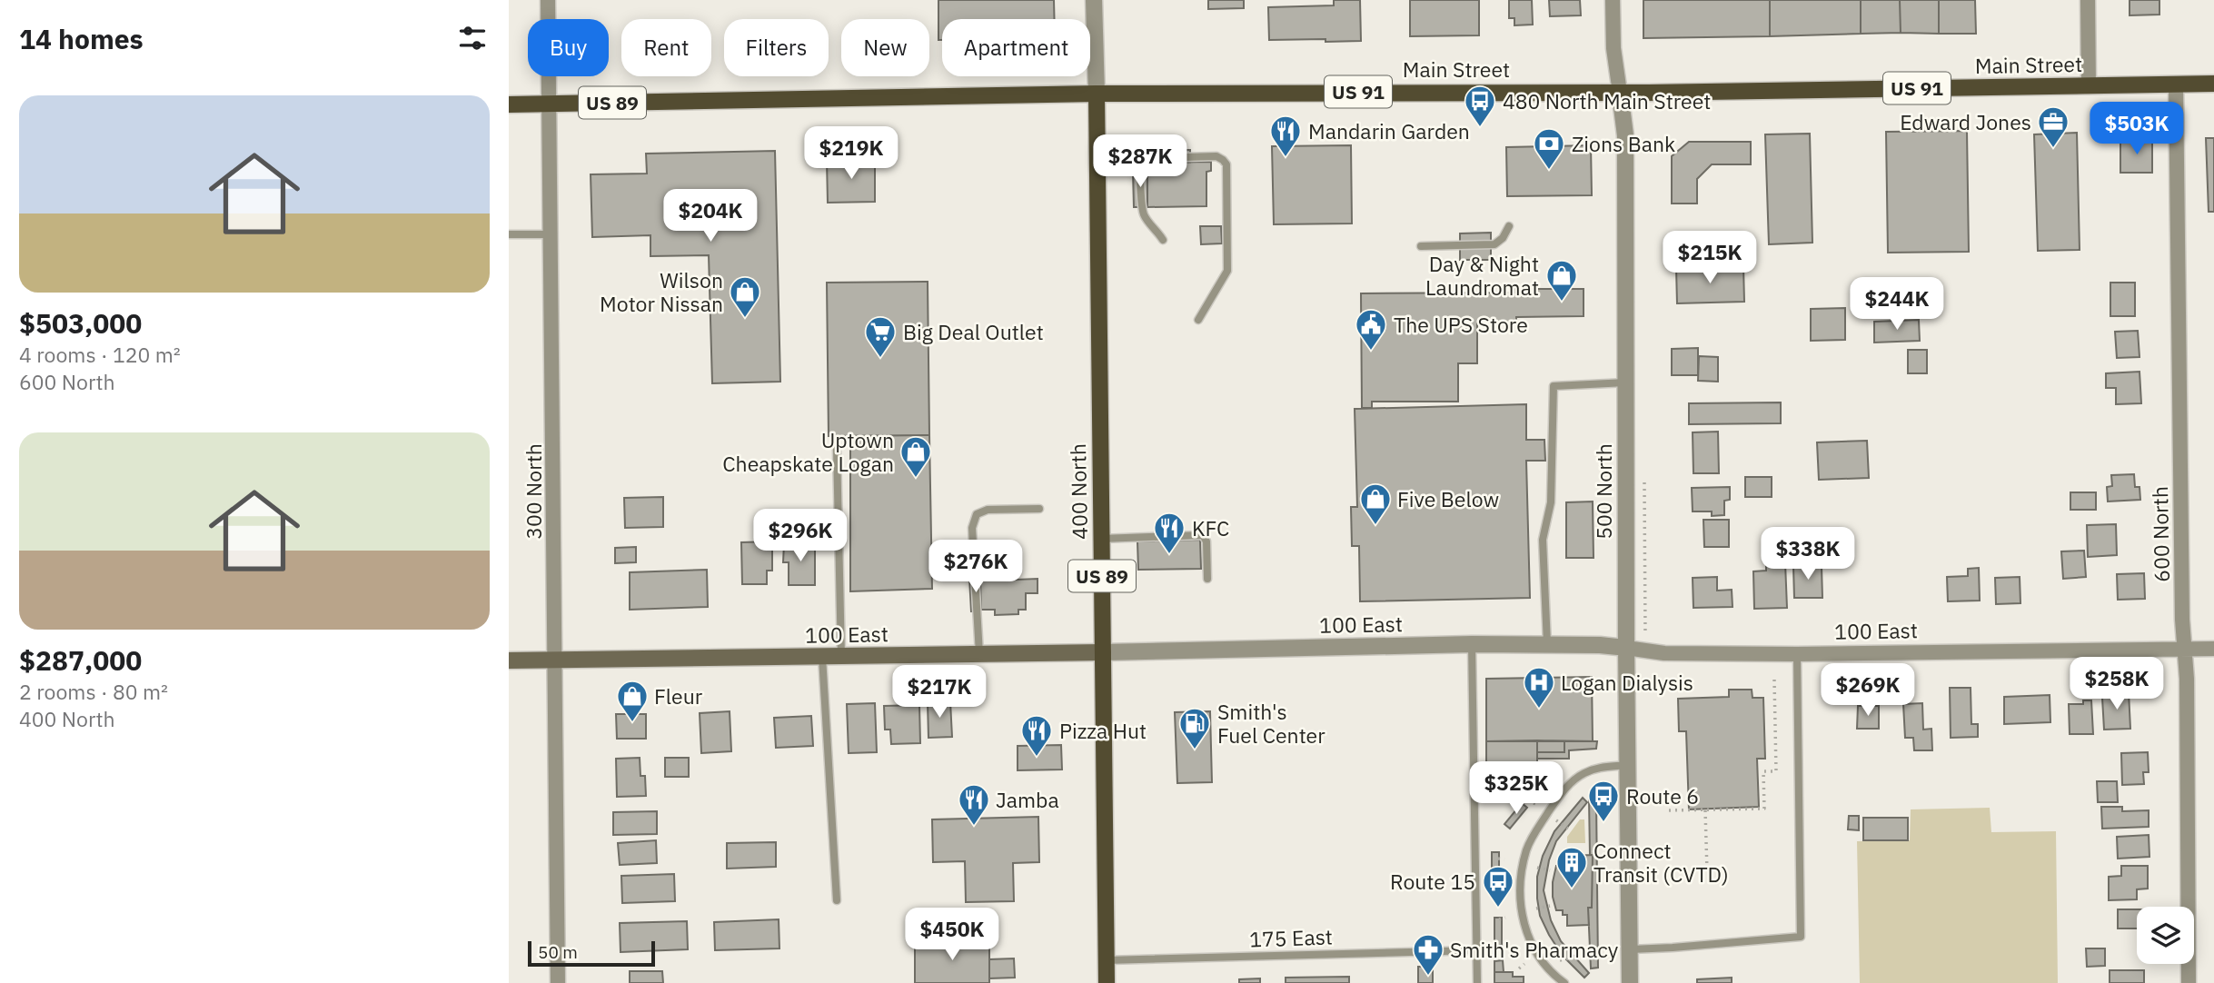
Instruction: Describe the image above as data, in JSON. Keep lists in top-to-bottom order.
{
  "streets": {
    "main road": [
      "Main Street",
      "US 91",
      "US 89",
      "400 North",
      "100 East"
    ],
    "street": ["300 North", "500 North", "600 North"],
    "lane": ["175 East"]
  },
  "crossings": [
    ["Main Street", "300 North"],
    ["Main Street", "400 North"],
    ["Main Street", "500 North"],
    ["Main Street", "600 North"],
    ["300 North", "100 East"],
    ["400 North", "100 East"],
    ["400 North", "175 East"],
    ["500 North", "100 East"],
    ["600 North", "100 East"]
  ],
  "places": {
    "bus stop": ["480 North Main Street", "Route 6", "Route 15"],
    "office": ["Edward Jones"],
    "restaurant": [
      "Mandarin Garden",
      "KFC",
      "Pizza Hut",
      "Jamba"
    ],
    "bank": ["Zions Bank"],
    "shop": [
      "Day & Night Laundromat",
      "Wilson Motor Nissan",
      "Uptown Cheapskate Logan",
      "Five Below",
      "Fleur"
    ],
    "public building": ["The UPS Store"],
    "supermarket": ["Big Deal Outlet"],
    "hospital": ["Logan Dialysis"],
    "fuel station": ["Smith's Fuel Center"],
    "building": ["Connect Transit (CVTD)"],
    "pharmacy": ["Smith's Pharmacy"]
  },
  "scale_bar": "50 m",
  "page": {
    "heading": "14 homes",
    "chip": [
      "Buy",
      "Rent",
      "Filters",
      "New",
      "Apartment"
    ],
    "list": [
      {
        "name": "$503,000",
        "note": "4 rooms · 120 m² · 600 North"
      },
      {
        "name": "$287,000",
        "note": "2 rooms · 80 m² · 400 North"
      }
    ],
    "price": [
      "$503K",
      "$219K",
      "$287K",
      "$204K",
      "$215K",
      "$244K",
      "$296K",
      "$338K",
      "$276K",
      "$258K",
      "$269K",
      "$217K",
      "$325K",
      "$450K"
    ],
    "scale": "50 m"
  }
}
